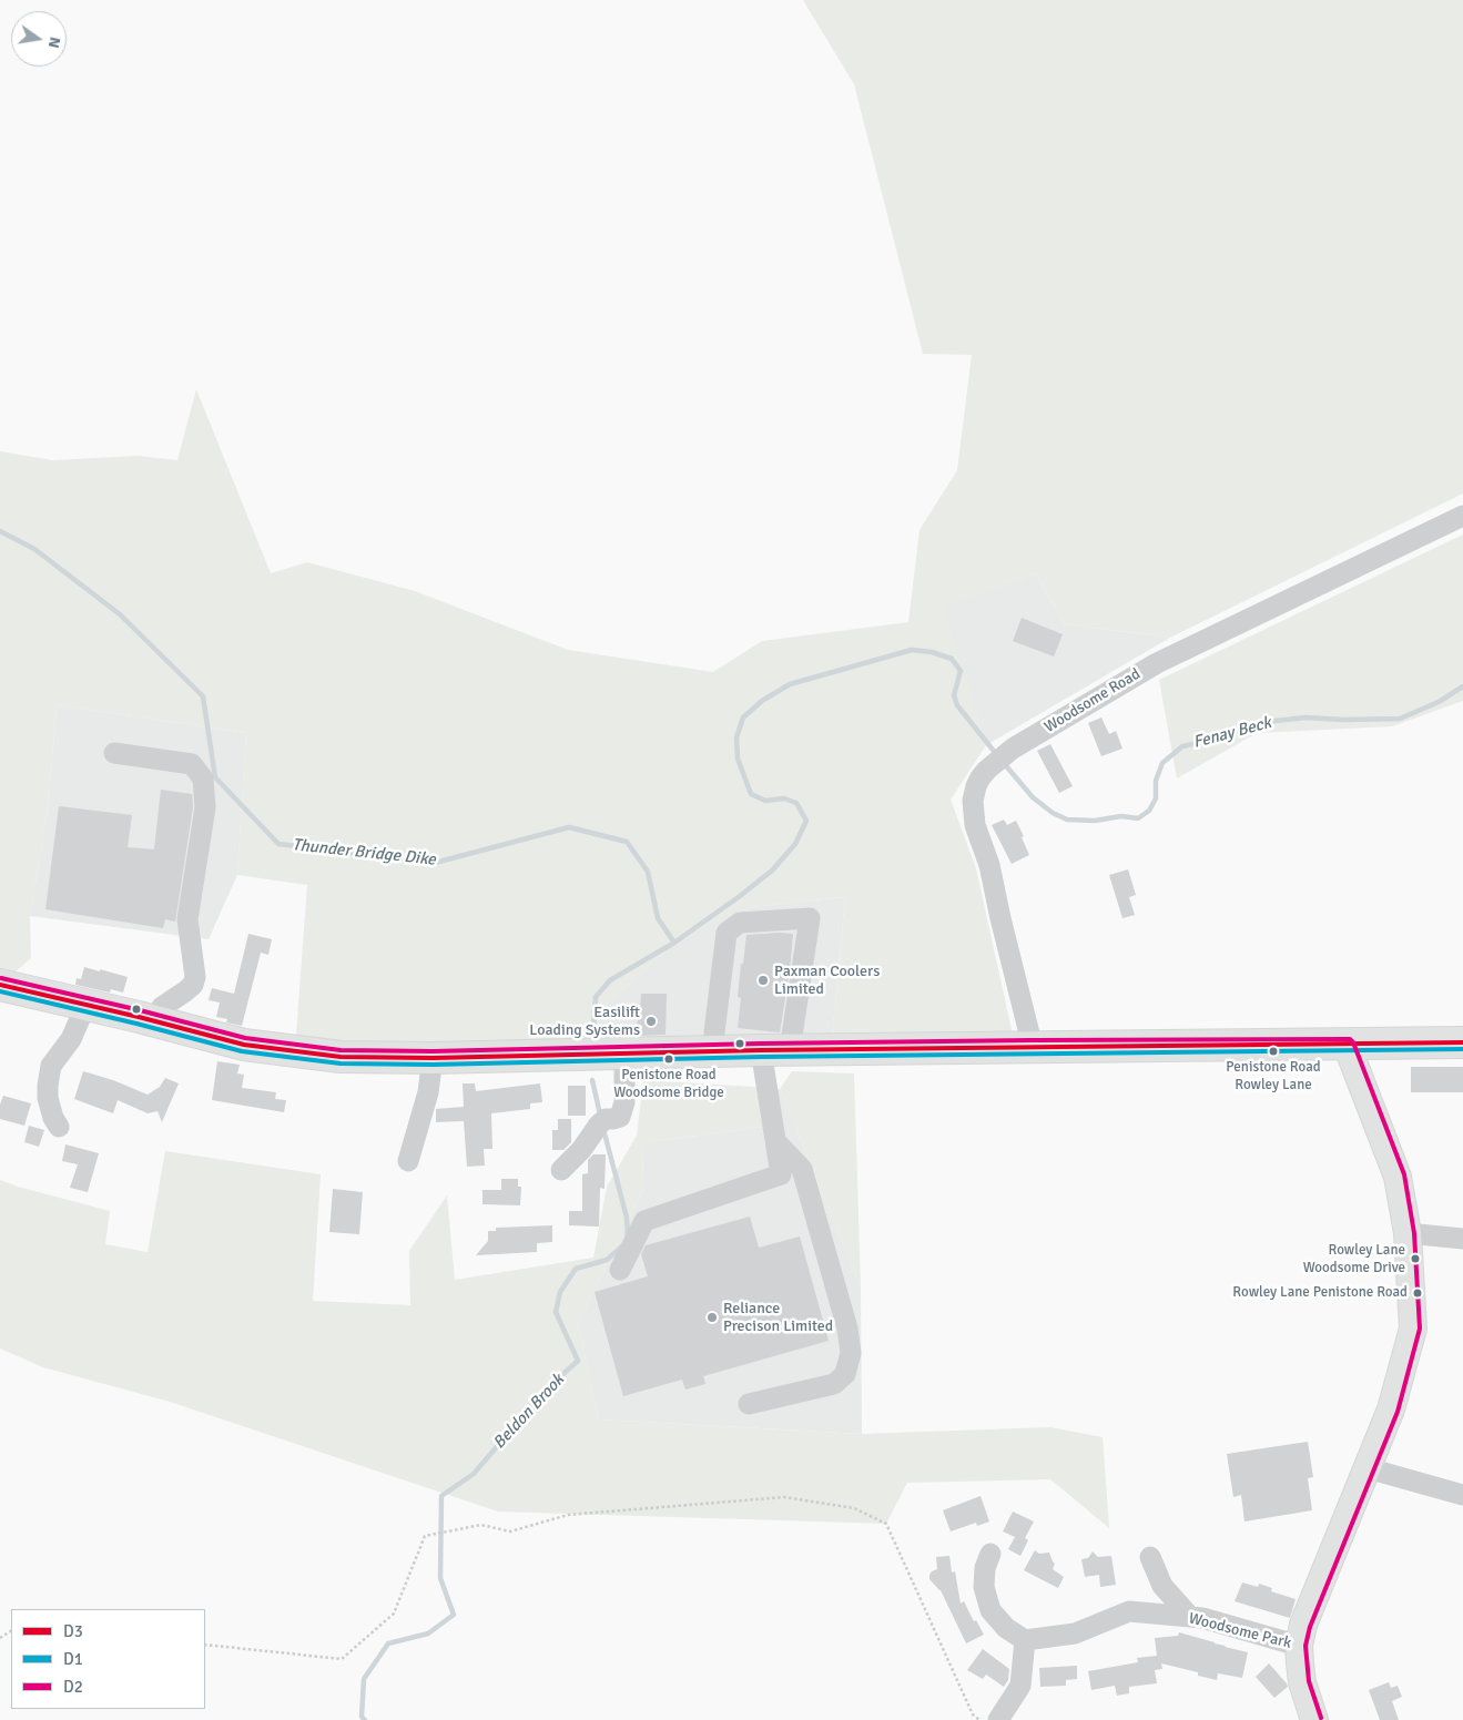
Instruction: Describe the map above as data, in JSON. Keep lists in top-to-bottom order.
{
  "streets": {
    "street": ["Woodsome Road", "Woodsome Park"]
  },
  "water": ["Fenay Beck", "Thunder Bridge Dike", "Beldon Brook"],
  "places": [
    "Paxman Coolers Limited",
    "Easilift Loading Systems",
    "Penistone Road Rowley Lane",
    "Penistone Road Woodsome Bridge",
    "Rowley Lane Woodsome Drive",
    "Rowley Lane Penistone Road",
    "Reliance Precison Limited"
  ],
  "lines": ["transit line D2", "transit line D3", "transit line D1"],
  "legend": ["D3", "D1", "D2"],
  "north": "right"
}
